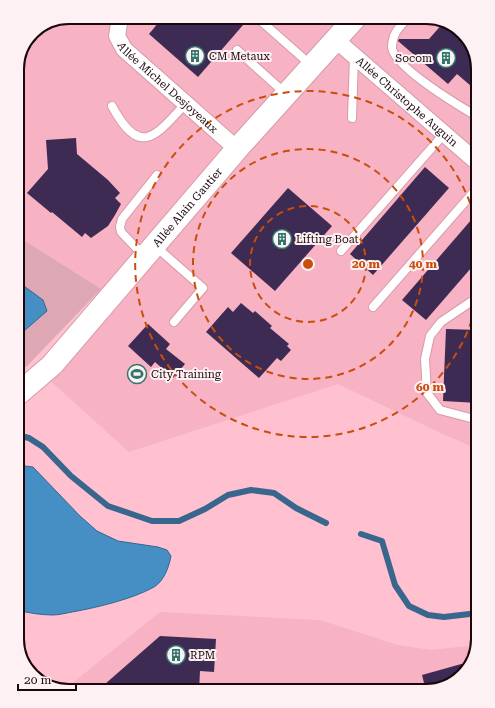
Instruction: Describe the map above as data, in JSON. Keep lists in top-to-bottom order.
{
  "streets": {
    "street": ["Allée Michel Desjoyeaux", "Allée Christophe Auguin", "Allée Alain Gautier"]
  },
  "crossings": [
    ["Allée Michel Desjoyeaux", "Allée Alain Gautier"],
    ["Allée Christophe Auguin", "Allée Alain Gautier"]
  ],
  "places": {
    "building": [
      "CM Metaux",
      "Socom",
      "Lifting Boat",
      "RPM"
    ],
    "sports": ["City Training"]
  },
  "scale_bar": "20 m",
  "rings": ["20 m", "40 m", "60 m"]
}
